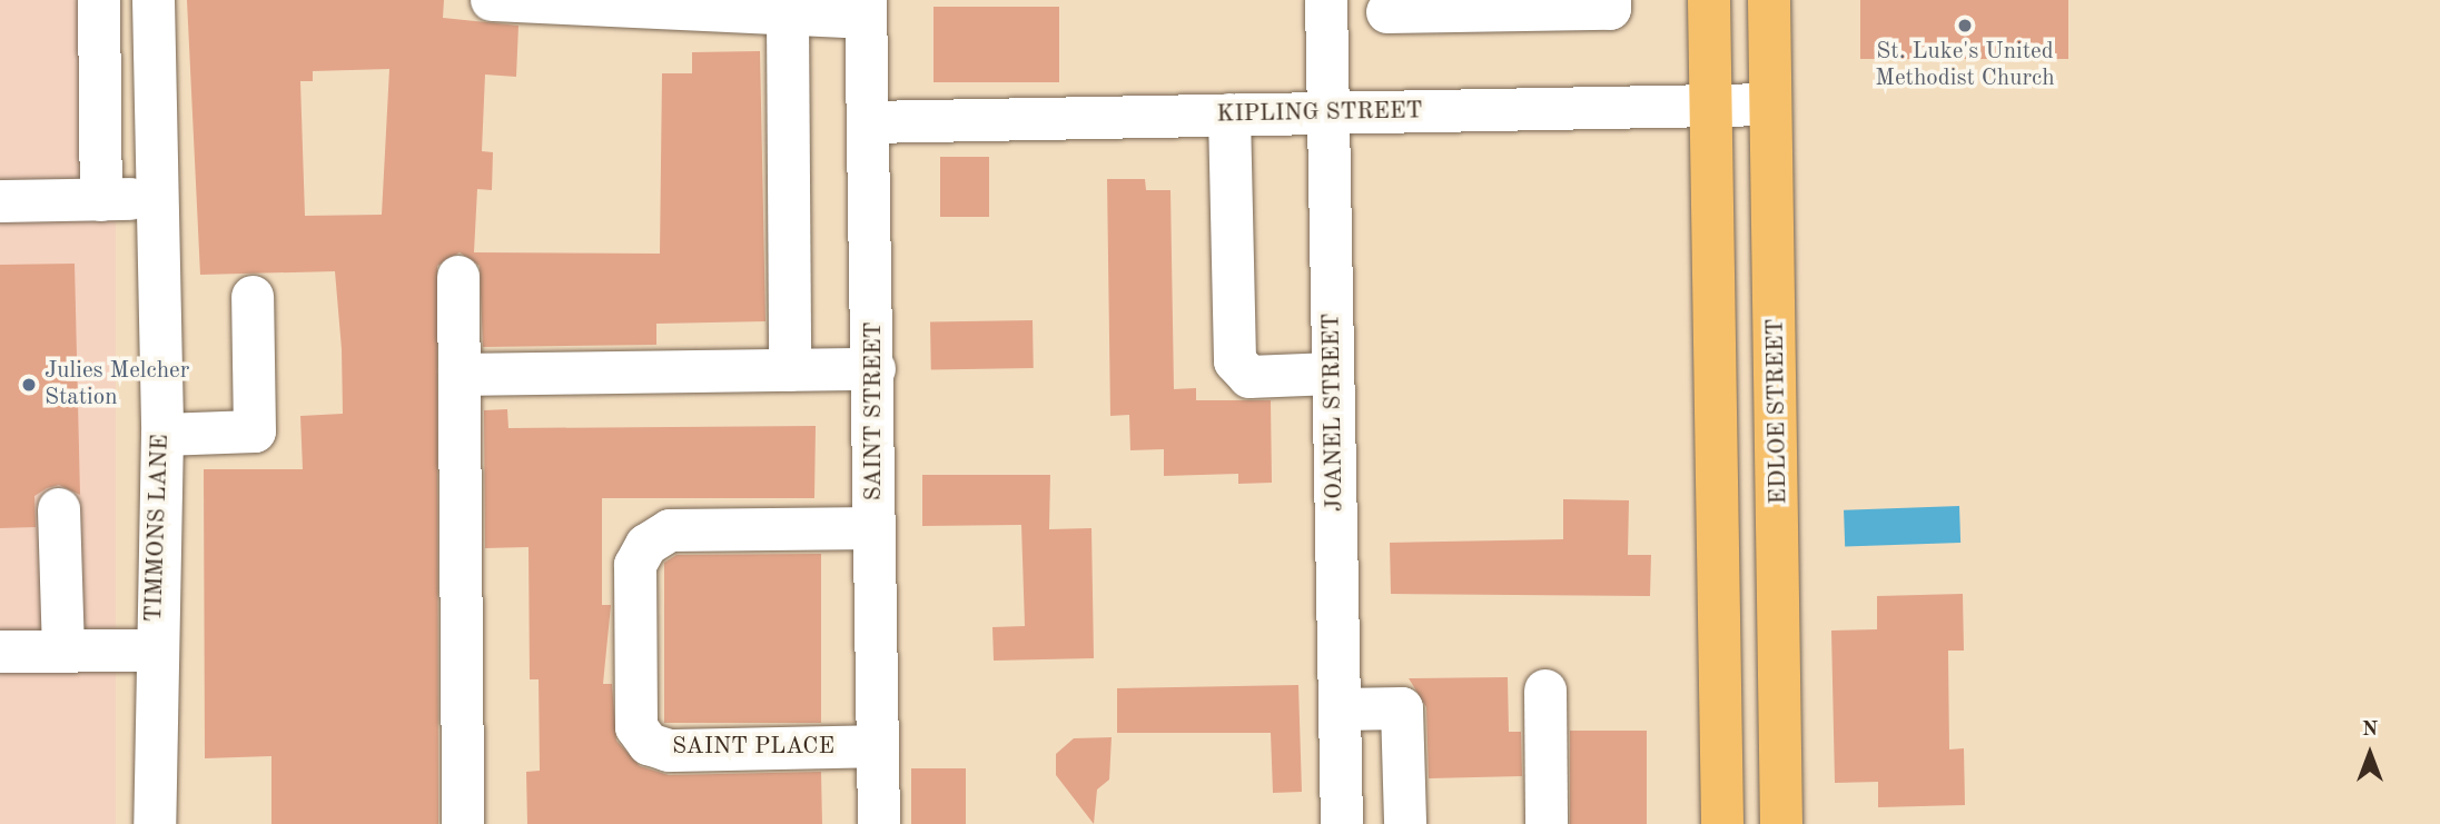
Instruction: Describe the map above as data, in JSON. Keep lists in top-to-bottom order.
{
  "streets": {
    "main road": ["EDLOE STREET"],
    "street": [
      "KIPLING STREET",
      "SAINT STREET",
      "JOANEL STREET",
      "TIMMONS LANE",
      "SAINT PLACE"
    ]
  },
  "crossings": [
    ["KIPLING STREET", "SAINT STREET"],
    ["KIPLING STREET", "EDLOE STREET"],
    ["KIPLING STREET", "JOANEL STREET"],
    ["SAINT STREET", "SAINT PLACE"]
  ],
  "places": ["St. Luke's United Methodist Church", "Julies Melcher Station"],
  "north": "top"
}
